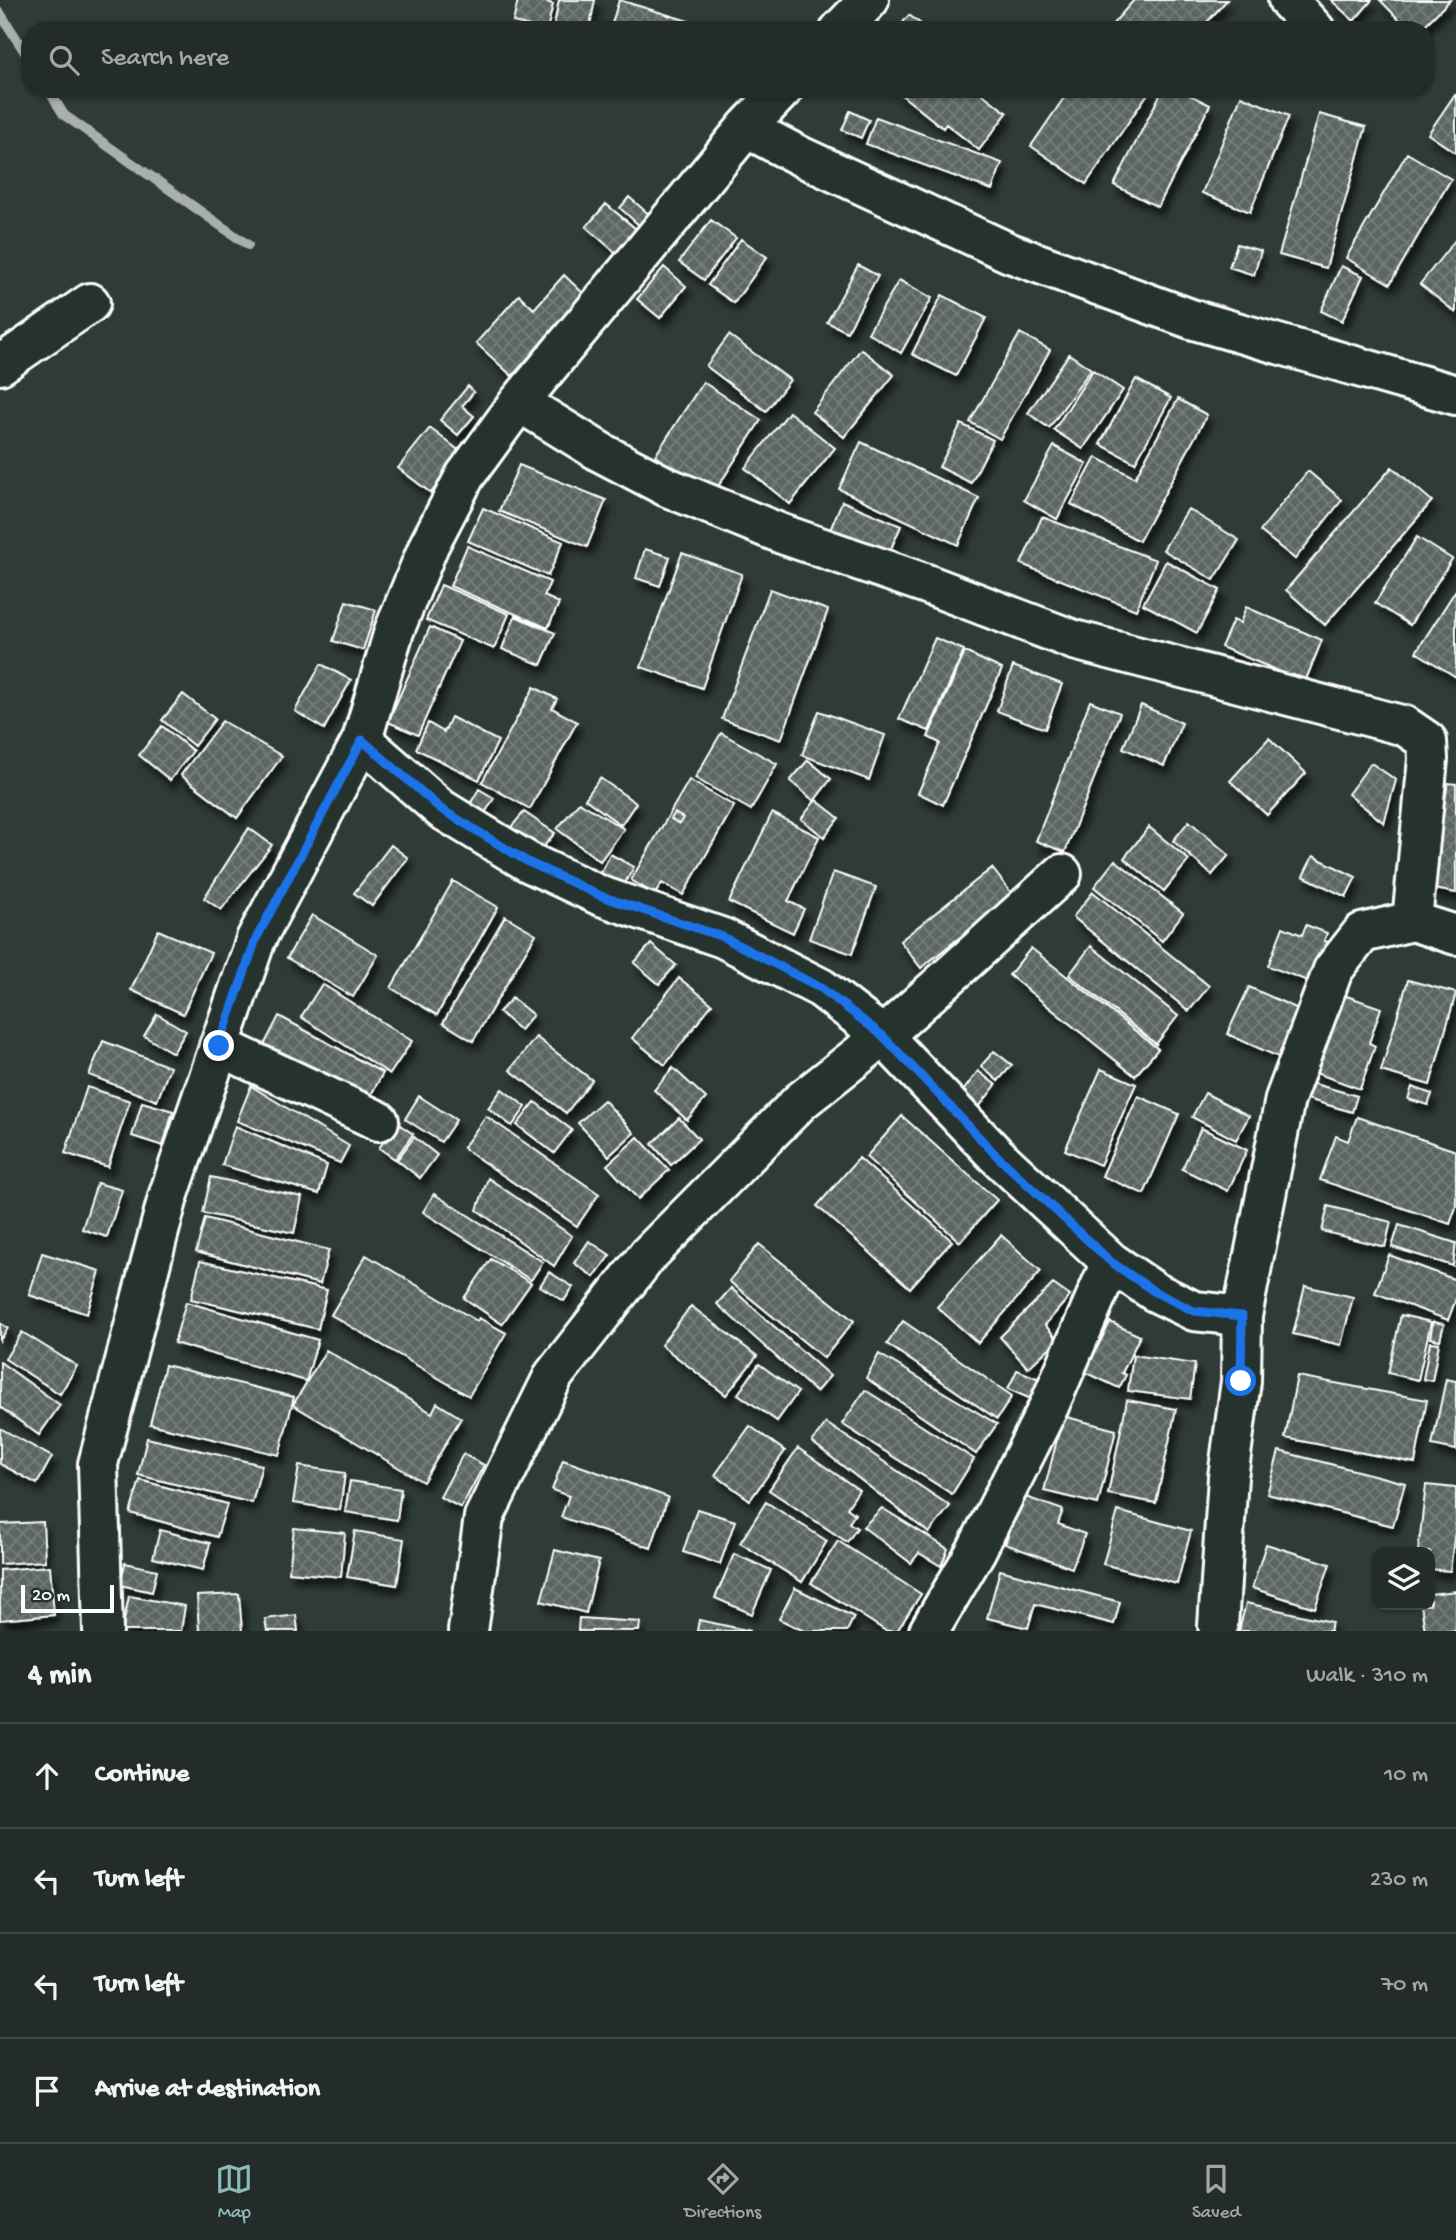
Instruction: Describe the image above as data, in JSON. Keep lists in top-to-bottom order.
{
  "scale_bar": "20 m",
  "page": {
    "search": "Search here",
    "scale": "20 m",
    "heading": ["4 min", "Walk · 310 m"],
    "list": [
      ["Continue", "10 m"],
      ["Turn left", "230 m"],
      ["Turn left", "70 m"],
      "Arrive at destination"
    ],
    "nav": ["Map", "Directions", "Saved"]
  }
}
